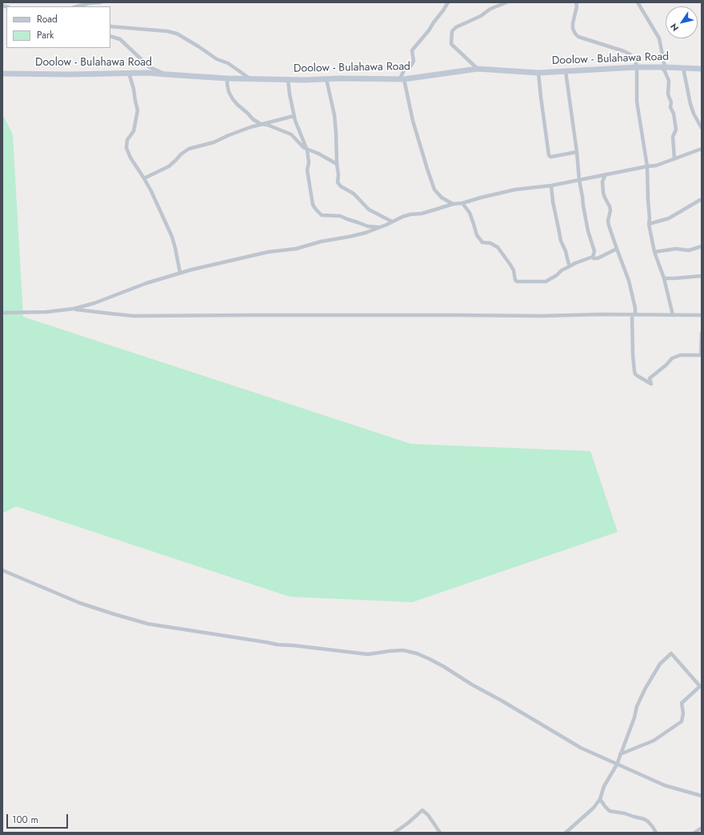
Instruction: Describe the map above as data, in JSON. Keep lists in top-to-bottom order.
{
  "streets": {
    "main road": ["Doolow - Bulahawa Road"]
  },
  "legend": ["Road", "Park"],
  "scale_bar": "100 m",
  "north": "bottom left"
}
